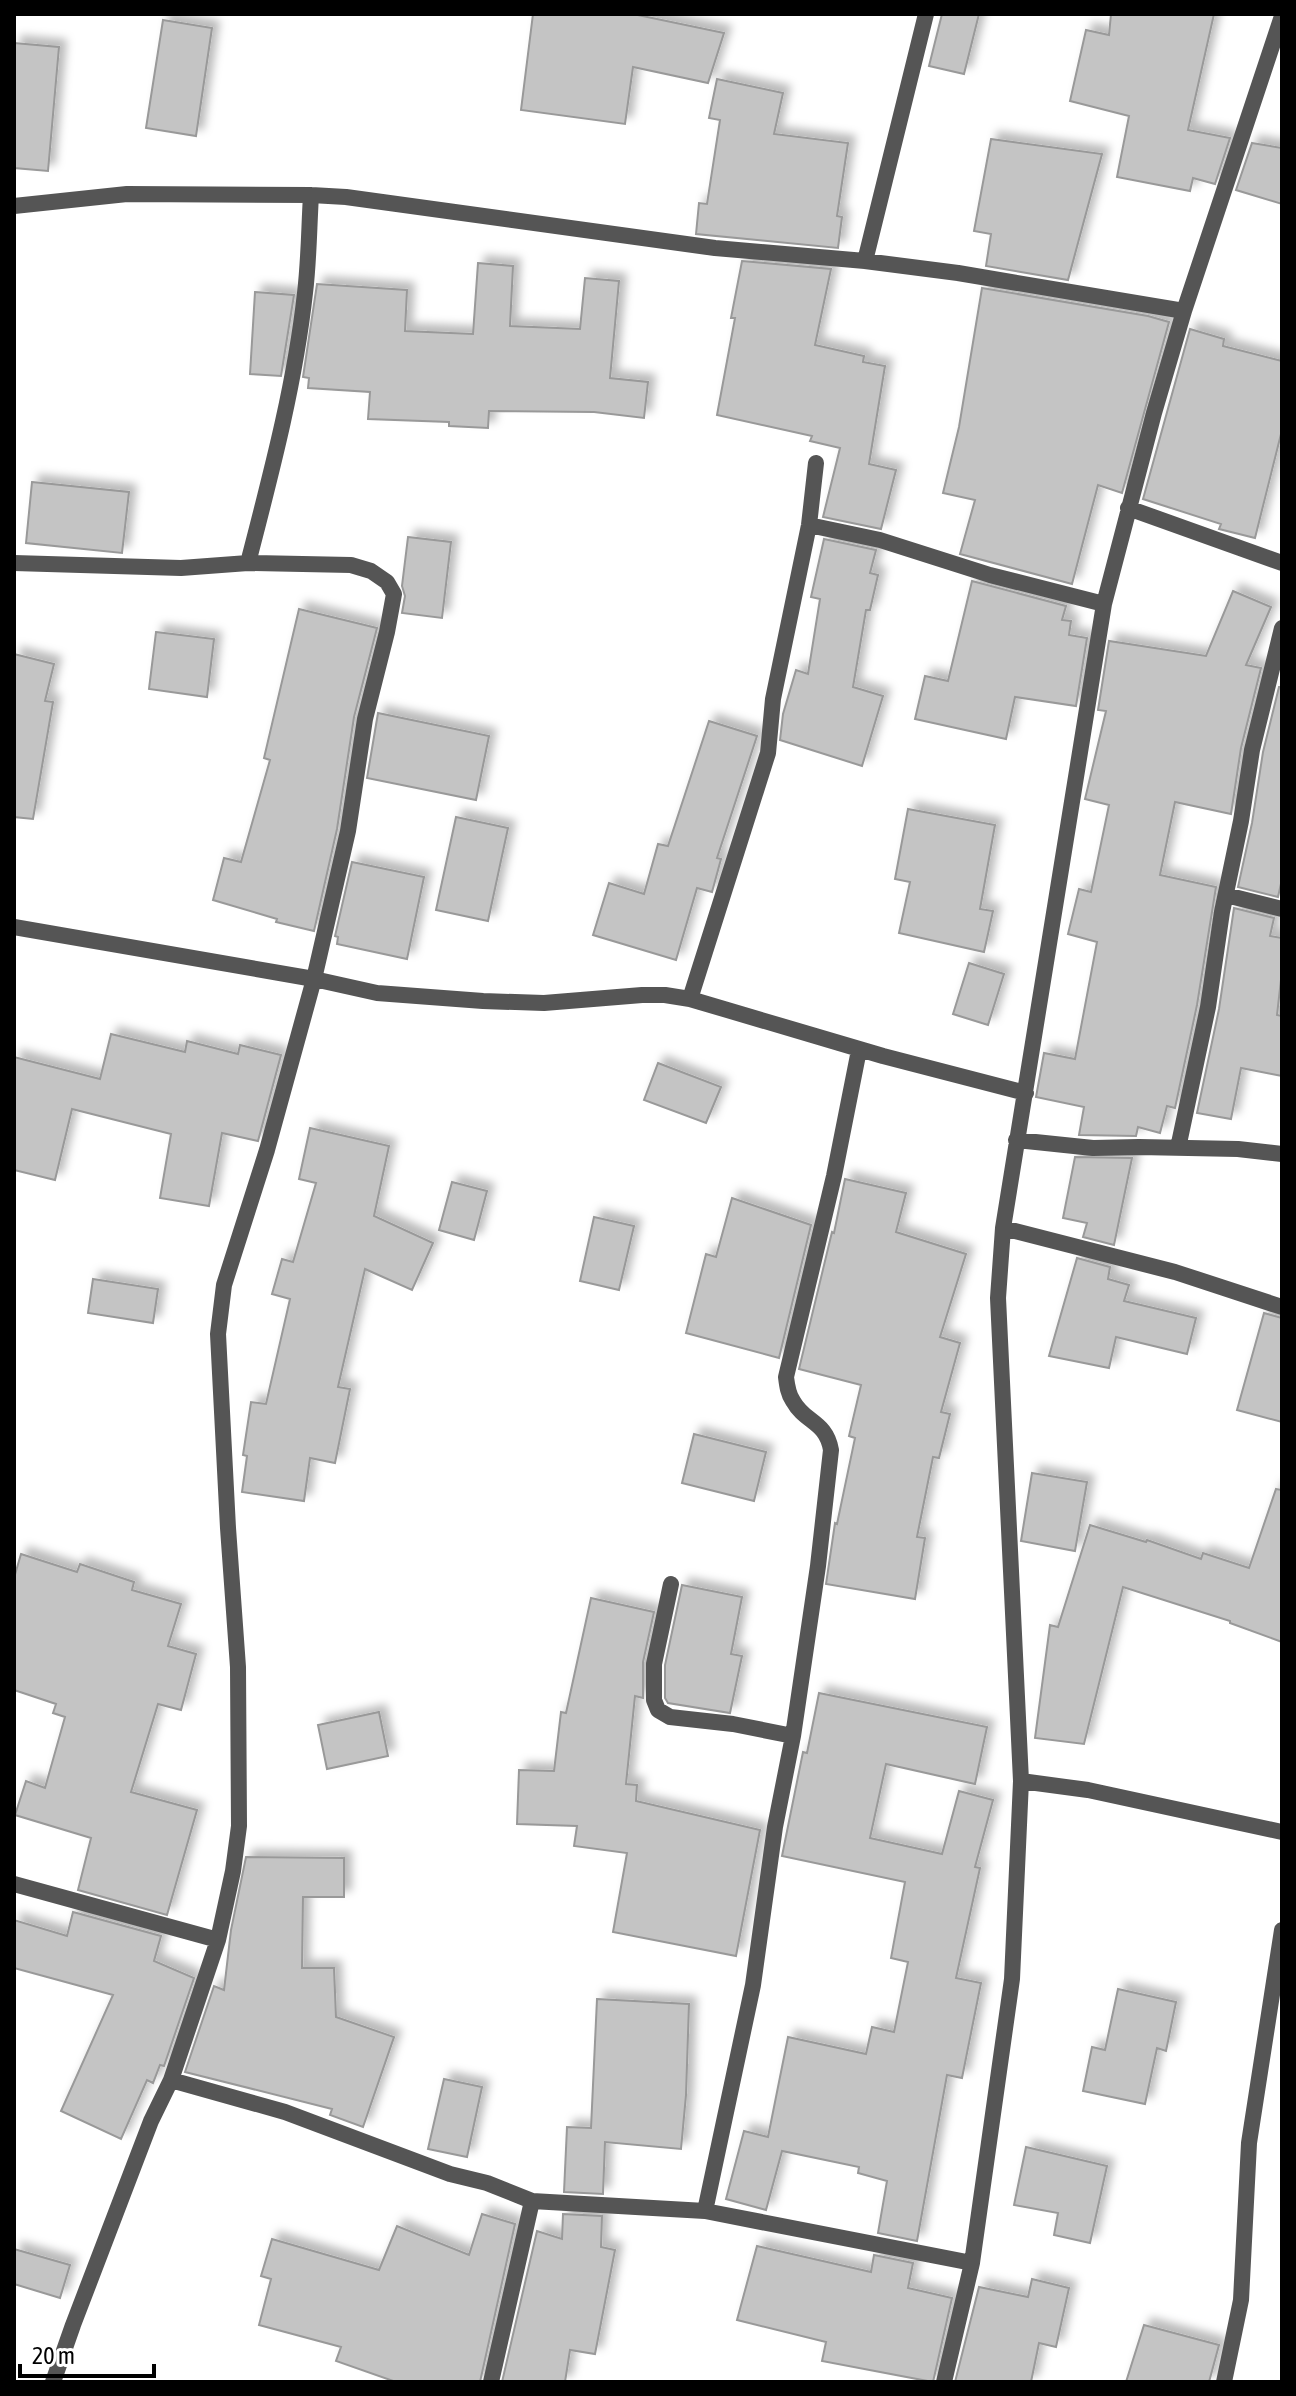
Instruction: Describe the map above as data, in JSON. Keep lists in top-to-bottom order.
{
  "scale_bar": "20 m"
}
